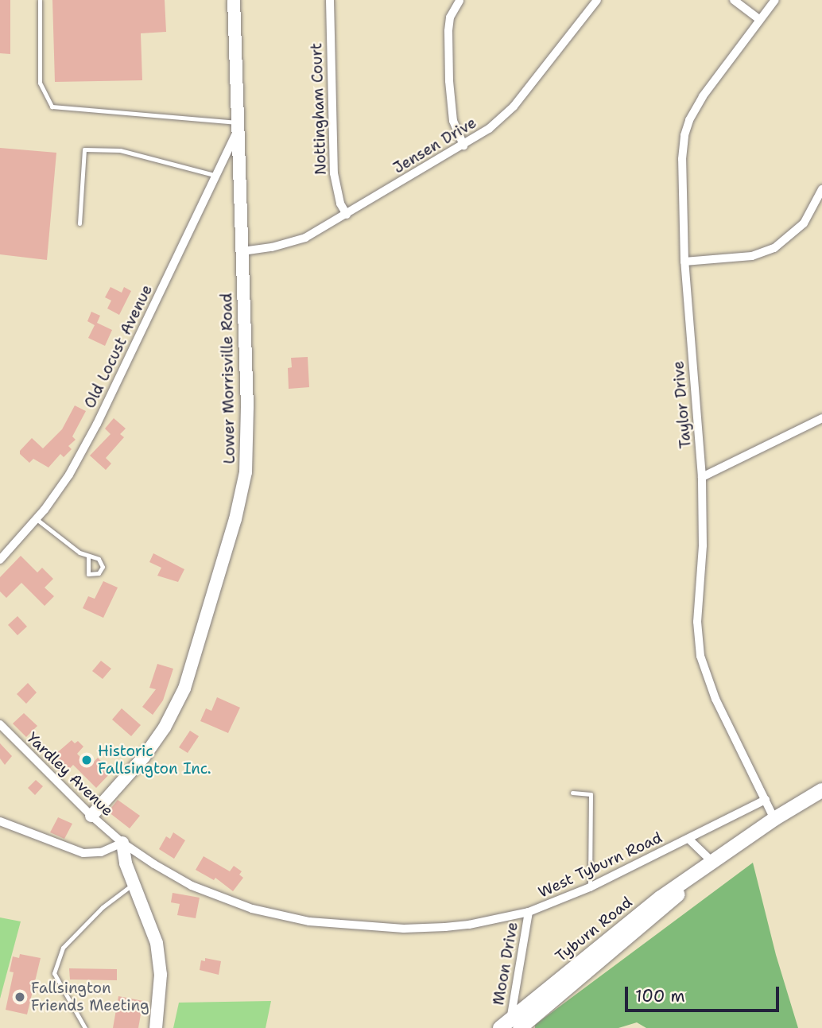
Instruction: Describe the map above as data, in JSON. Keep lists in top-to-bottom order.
{
  "streets": {
    "main road": ["Tyburn Road"],
    "street": [
      "Nottingham Court",
      "Jensen Drive",
      "Old Locust Avenue",
      "Lower Morrisville Road",
      "Taylor Drive",
      "Yardley Avenue",
      "West Tyburn Road",
      "Moon Drive"
    ]
  },
  "crossings": [
    ["Nottingham Court", "Jensen Drive"],
    ["Jensen Drive", "Lower Morrisville Road"],
    ["Old Locust Avenue", "Lower Morrisville Road"],
    ["Lower Morrisville Road", "Yardley Avenue"],
    ["Taylor Drive", "West Tyburn Road"],
    ["Taylor Drive", "Tyburn Road"],
    ["Yardley Avenue", "West Tyburn Road"],
    ["West Tyburn Road", "Moon Drive"],
    ["Tyburn Road", "Moon Drive"]
  ],
  "places": ["Historic Fallsington Inc.", "Fallsington Friends Meeting"],
  "scale_bar": "100 m"
}
